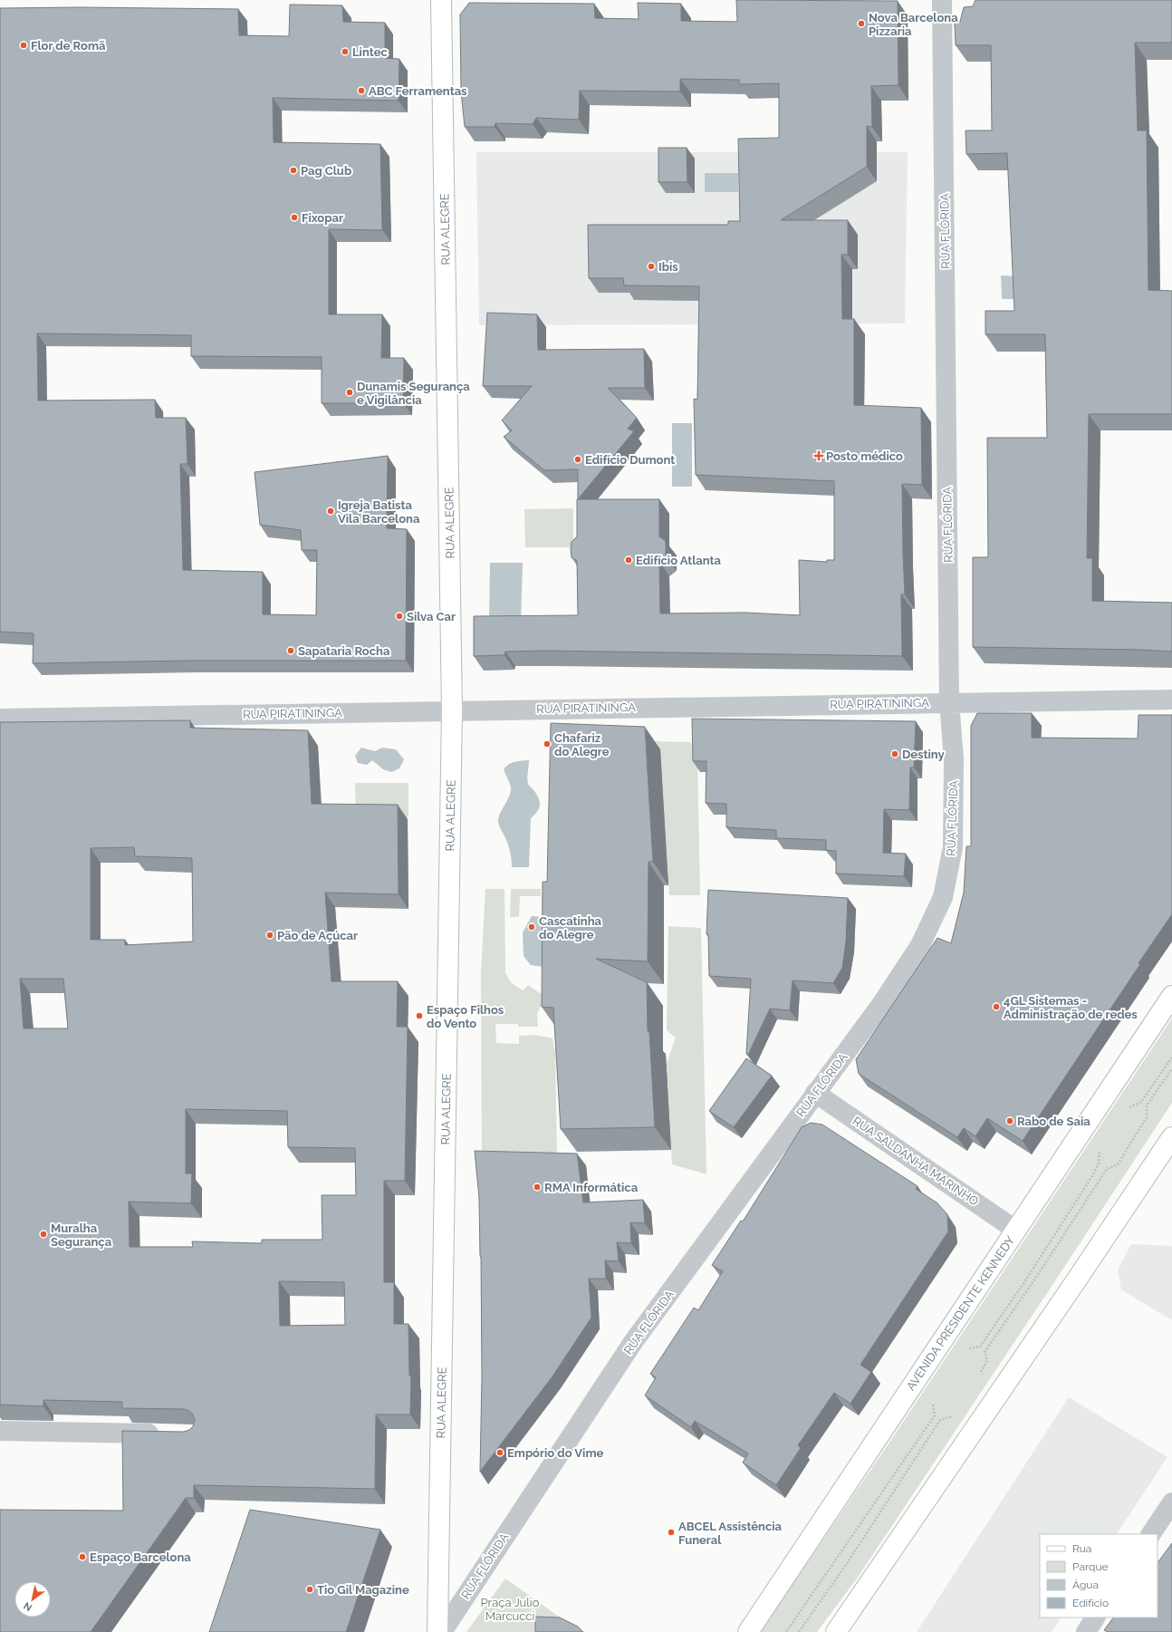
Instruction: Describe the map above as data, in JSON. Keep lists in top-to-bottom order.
{
  "streets": {
    "main road": ["RUA ALEGRE", "AVENIDA PRESIDENTE KENNEDY"],
    "street": ["RUA FLÓRIDA", "RUA PIRATININGA", "RUA SALDANHA MARINHO"]
  },
  "crossings": [
    ["RUA ALEGRE", "RUA PIRATININGA"],
    ["RUA FLÓRIDA", "RUA PIRATININGA"],
    ["RUA FLÓRIDA", "RUA SALDANHA MARINHO"],
    ["RUA SALDANHA MARINHO", "AVENIDA PRESIDENTE KENNEDY"]
  ],
  "parks": ["Praça Julio Marcucci"],
  "places": {
    "other": [
      "Nova Barcelona Pizzaria",
      "Flor de Romã",
      "Lintec",
      "ABC Ferramentas",
      "Pag Club",
      "Fixopar",
      "Ibis",
      "Dunamis Segurança e Vigilância",
      "Edifício Dumont",
      "Igreja Batista Vila Barcelona",
      "Edifício Atlanta",
      "Silva Car",
      "Sapataria Rocha",
      "Chafariz do Alegre",
      "Destiny",
      "Cascatinha do Alegre",
      "Pão de Açúcar",
      "4GL Sistemas - Administração de redes",
      "Espaço Filhos do Vento",
      "Rabo de Saia",
      "RMA Informática",
      "Muralha Segurança",
      "Empório do Vime",
      "ABCEL Assistência Funeral",
      "Espaço Barcelona",
      "Tio Gil Magazine"
    ],
    "health": ["Posto médico"]
  },
  "legend": [
    "Rua",
    "Parque",
    "Água",
    "Edifício"
  ],
  "north": "bottom left"
}
